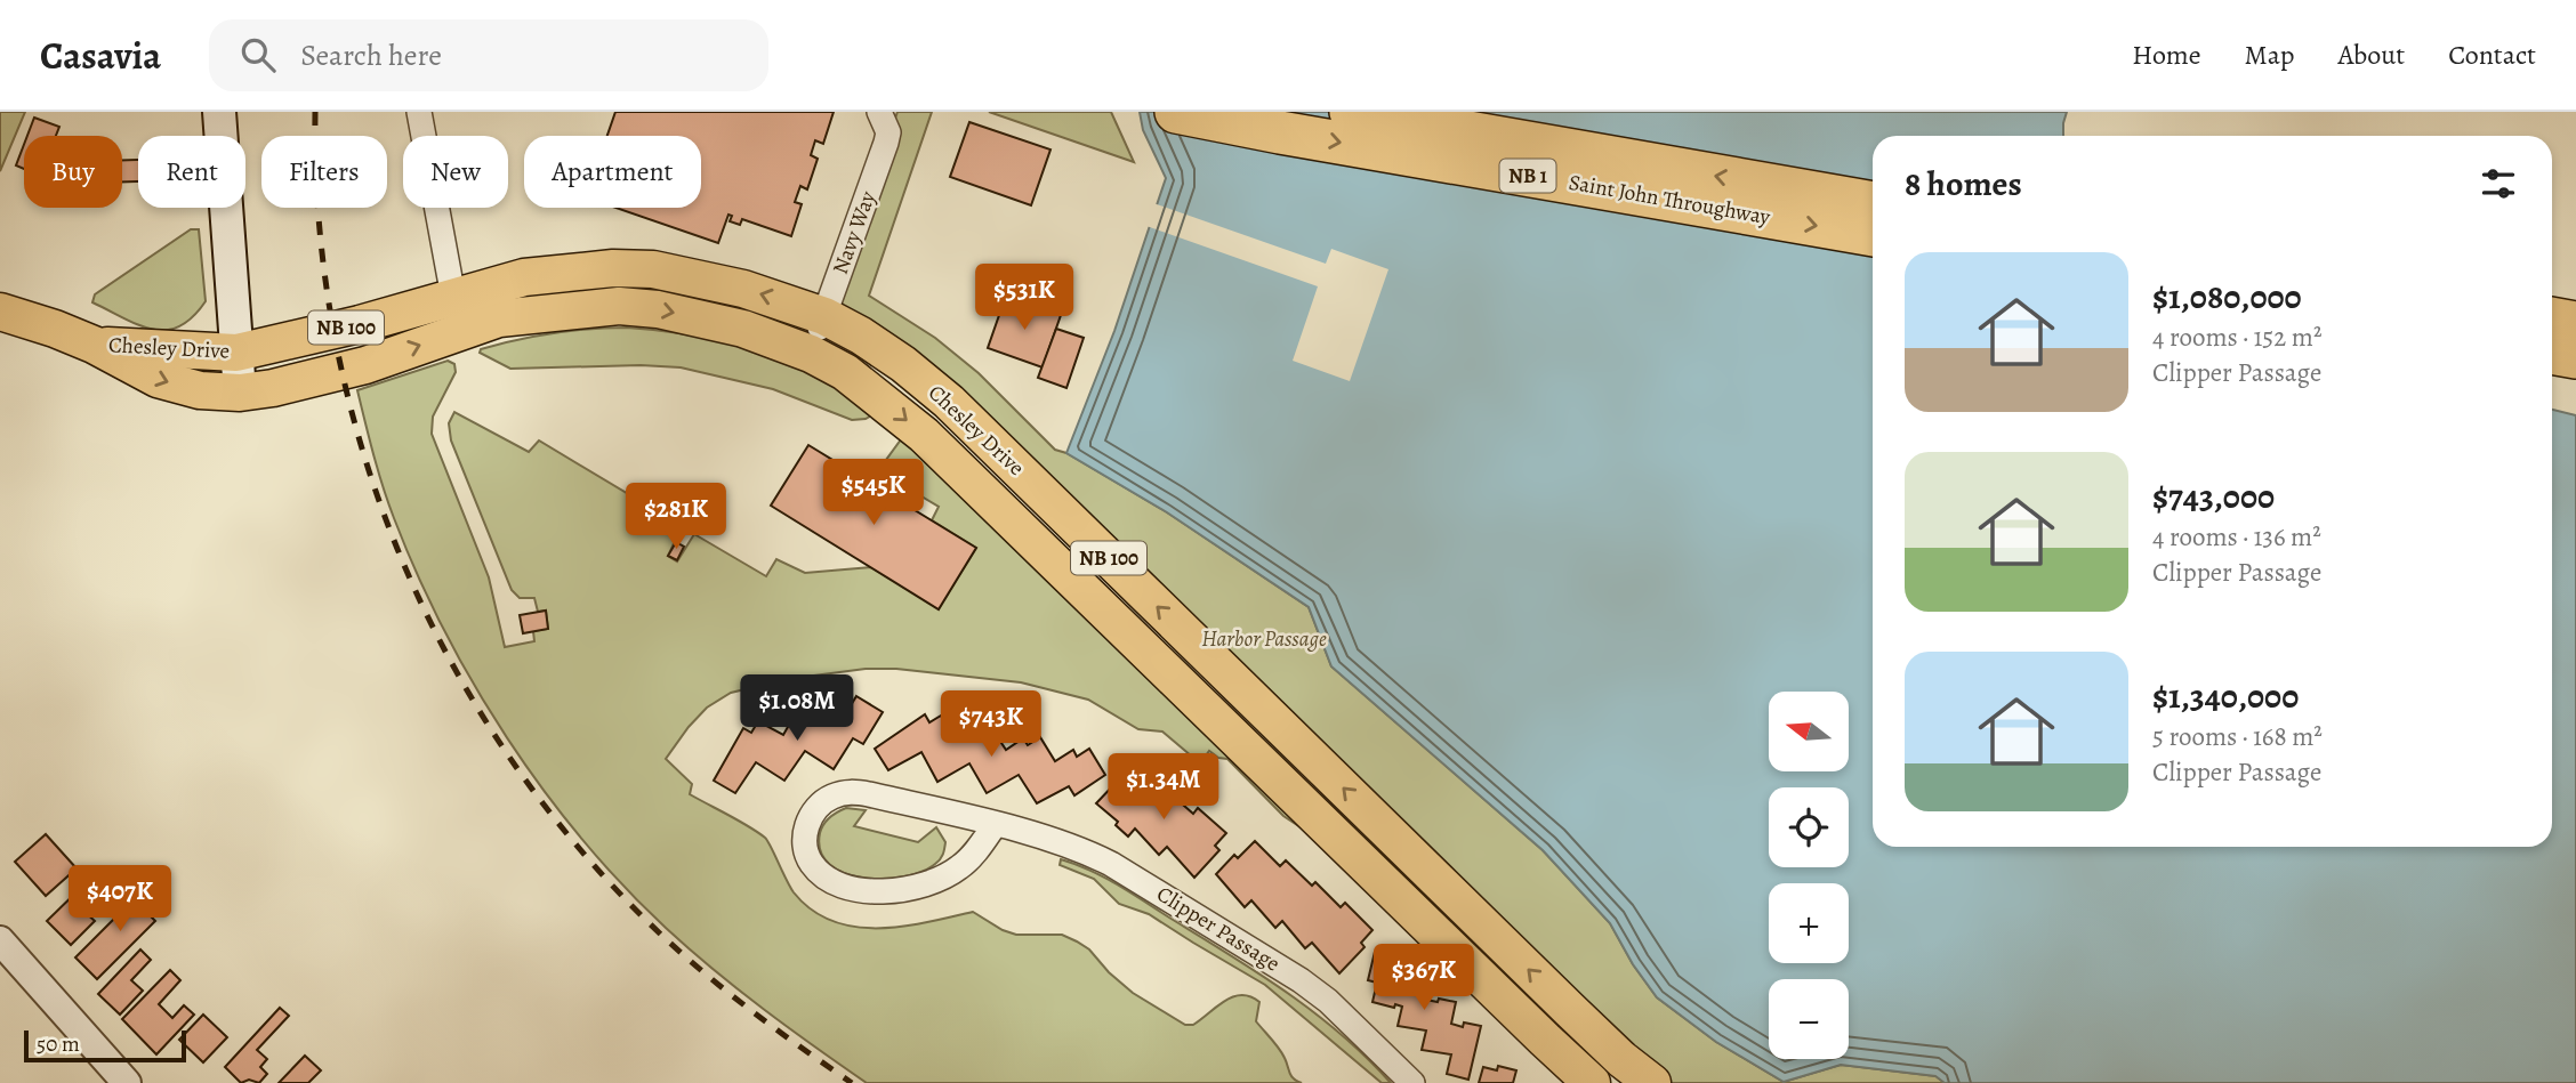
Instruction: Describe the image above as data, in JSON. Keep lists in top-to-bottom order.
{
  "streets": {
    "highway": ["NB 1", "Saint John Throughway"],
    "main road": ["NB 100", "Chesley Drive"],
    "street": ["Navy Way", "Clipper Passage"]
  },
  "crossings": [
    ["Navy Way", "Chesley Drive"]
  ],
  "parks": ["Harbor Passage"],
  "scale_bar": "50 m",
  "north": "left",
  "page": {
    "header": "Casavia",
    "search": "Search here",
    "nav": [
      "Home",
      "Map",
      "About",
      "Contact"
    ],
    "chip": [
      "Buy",
      "Rent",
      "Filters",
      "New",
      "Apartment"
    ],
    "heading": "8 homes",
    "list": [
      {
        "name": "$1,080,000",
        "note": "4 rooms · 152 m² · Clipper Passage"
      },
      {
        "name": "$743,000",
        "note": "4 rooms · 136 m² · Clipper Passage"
      },
      {
        "name": "$1,340,000",
        "note": "5 rooms · 168 m² · Clipper Passage"
      }
    ],
    "price": [
      "$531K",
      "$545K",
      "$281K",
      "$1.08M",
      "$743K",
      "$1.34M",
      "$407K",
      "$367K"
    ],
    "map_buttons": ["+", "−"],
    "scale": "50 m"
  }
}
